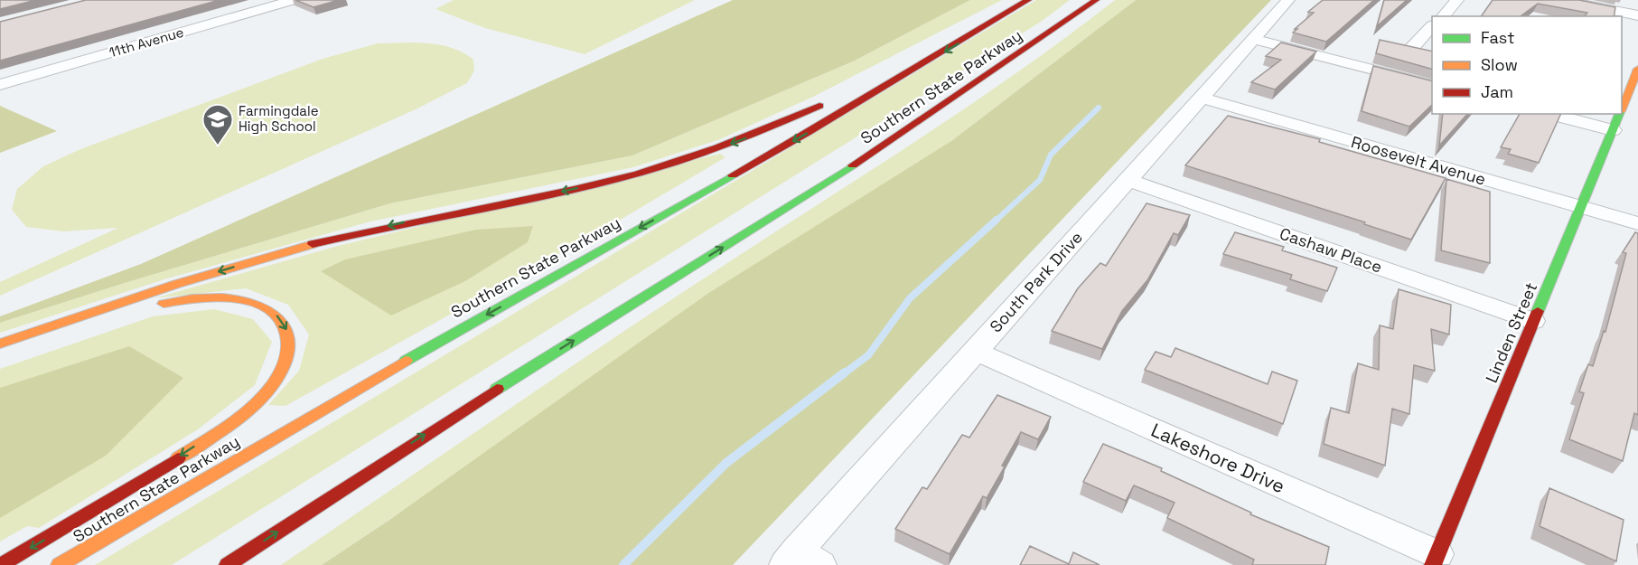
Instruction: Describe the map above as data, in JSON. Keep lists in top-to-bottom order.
{
  "streets": {
    "main road": ["Southern State Parkway", "Linden Street"],
    "street": [
      "11th Avenue",
      "Roosevelt Avenue",
      "Cashaw Place",
      "South Park Drive",
      "Lakeshore Drive"
    ]
  },
  "crossings": [
    ["Roosevelt Avenue", "South Park Drive"],
    ["Roosevelt Avenue", "Linden Street"],
    ["Cashaw Place", "South Park Drive"],
    ["Cashaw Place", "Linden Street"],
    ["South Park Drive", "Lakeshore Drive"],
    ["Linden Street", "Lakeshore Drive"]
  ],
  "places": {
    "school or university": ["Farmingdale High School"]
  },
  "legend": ["Fast", "Slow", "Jam"]
}
